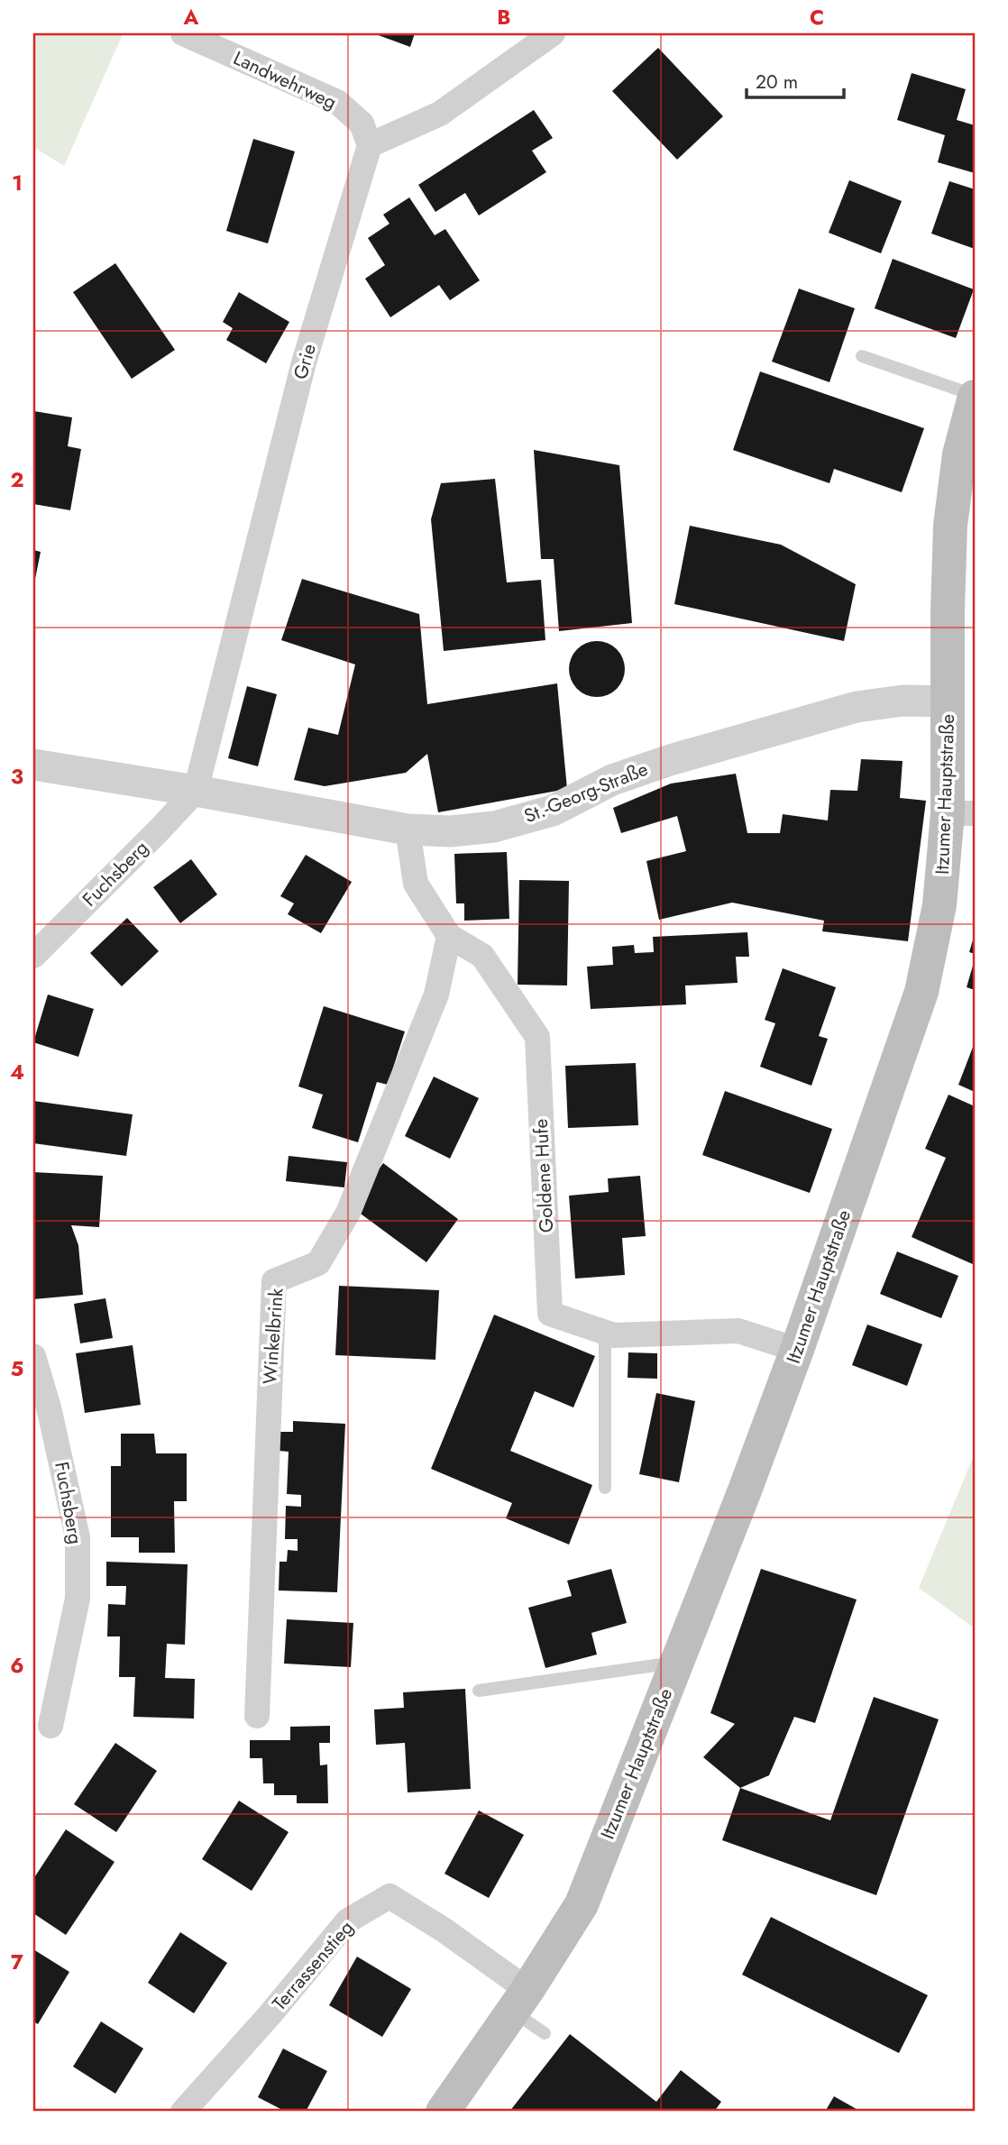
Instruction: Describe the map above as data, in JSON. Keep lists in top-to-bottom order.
{
  "streets": {
    "main road": ["Itzumer Hauptstraße"],
    "street": [
      "Landwehrweg",
      "Grie",
      "St.-Georg-Straße",
      "Fuchsberg",
      "Goldene Hufe",
      "Winkelbrink",
      "Terrassenstieg"
    ]
  },
  "crossings": [
    ["Landwehrweg", "Grie"],
    ["Grie", "St.-Georg-Straße"],
    ["Grie", "Fuchsberg"],
    ["St.-Georg-Straße", "Itzumer Hauptstraße"],
    ["St.-Georg-Straße", "Fuchsberg"],
    ["St.-Georg-Straße", "Goldene Hufe"],
    ["Itzumer Hauptstraße", "Goldene Hufe"],
    ["Itzumer Hauptstraße", "Terrassenstieg"],
    ["Goldene Hufe", "Winkelbrink"]
  ],
  "scale_bar": "20 m",
  "grid": {
    "columns": ["A", "B", "C"],
    "rows": [
      "1",
      "2",
      "3",
      "4",
      "5",
      "6",
      "7"
    ]
  }
}
